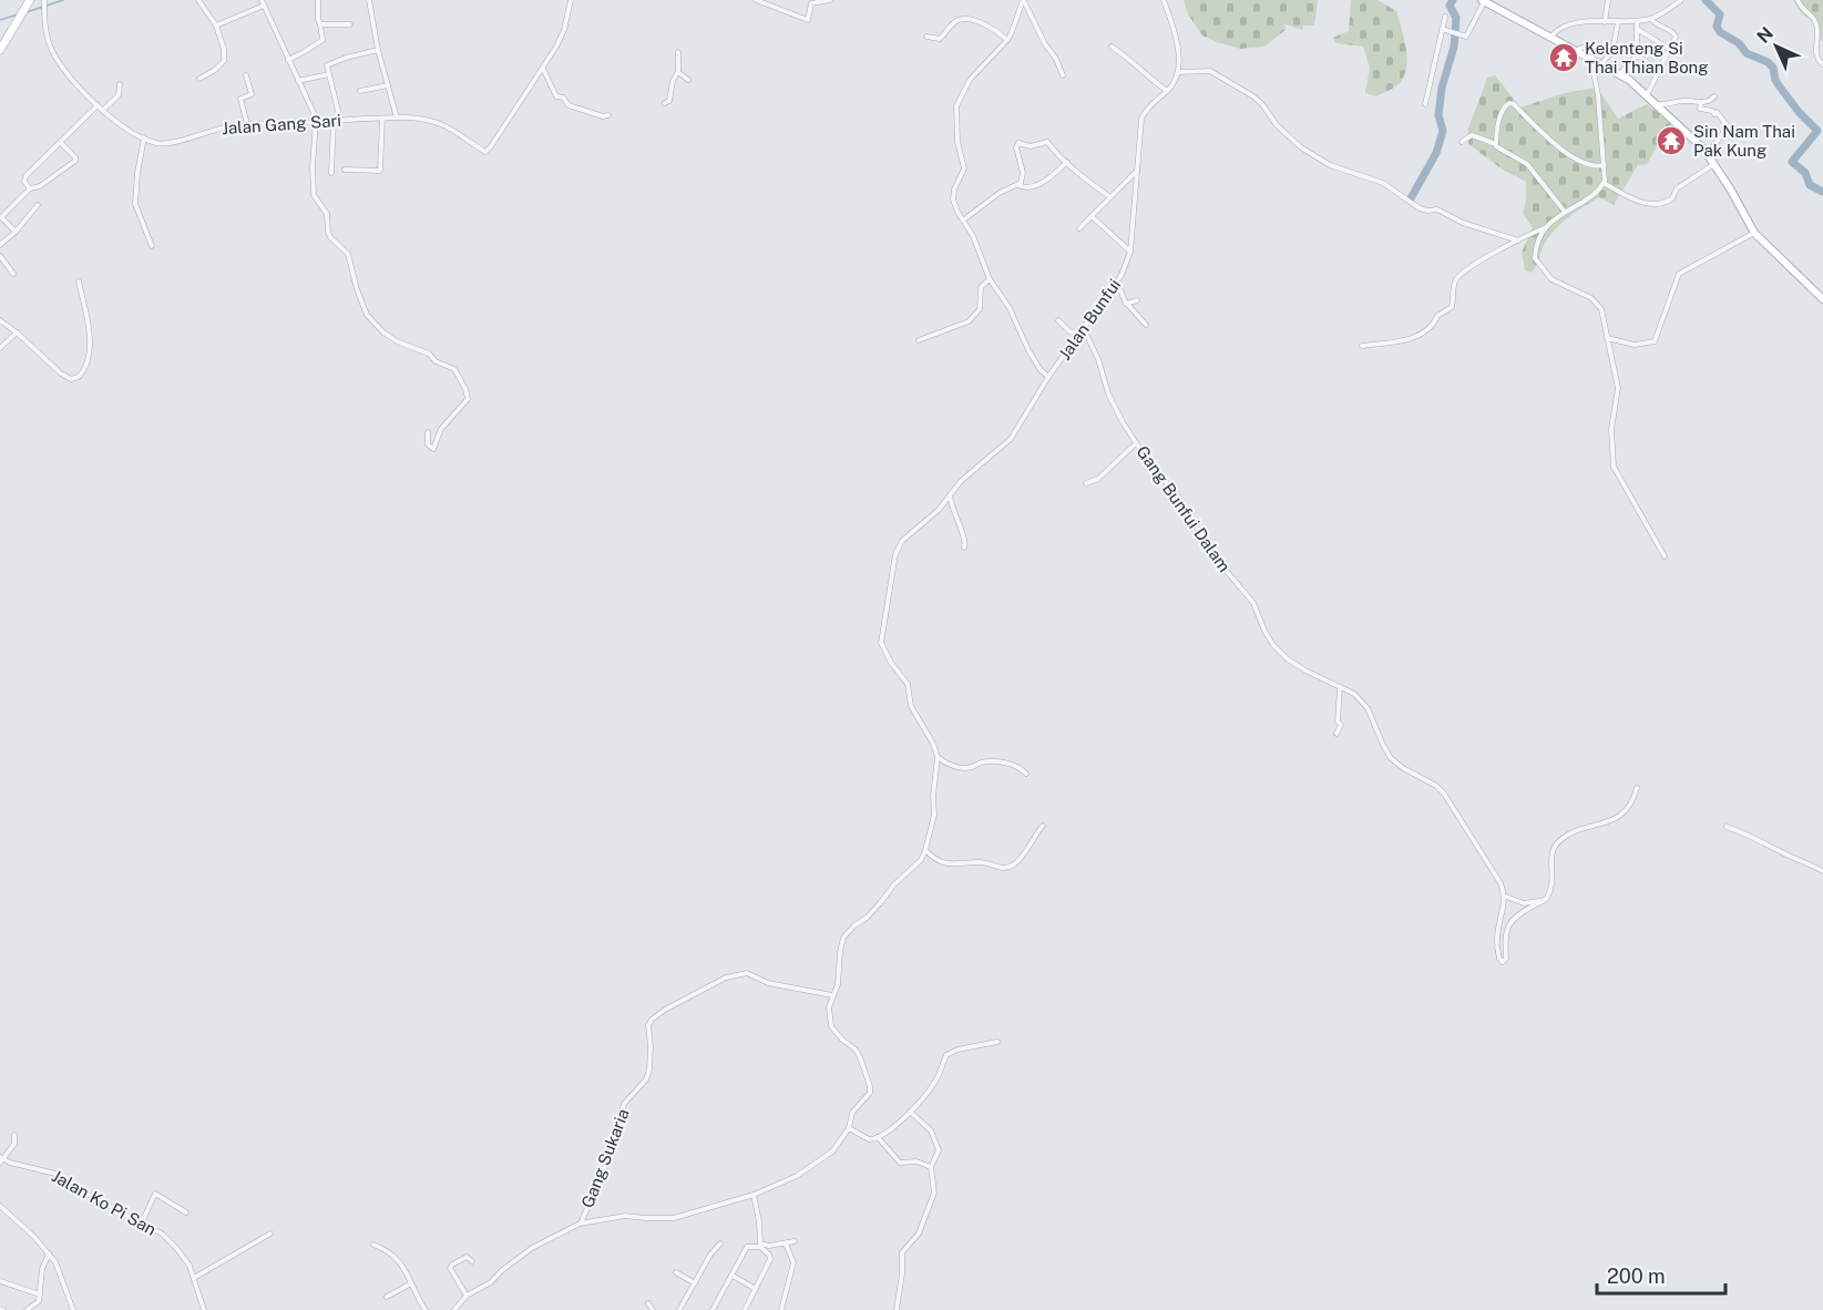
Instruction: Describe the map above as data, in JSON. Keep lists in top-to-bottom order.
{
  "streets": {
    "street": [
      "Jalan Gang Sari",
      "Jalan Bunfui",
      "Gang Bunfui Dalam",
      "Gang Sukaria",
      "Jalan Ko Pi San"
    ]
  },
  "crossings": [
    ["Jalan Bunfui", "Gang Bunfui Dalam"]
  ],
  "places": {
    "temple": ["Kelenteng Si Thai Thian Bong", "Sin Nam Thai Pak Kung"]
  },
  "scale_bar": "200 m",
  "north": "top left"
}
